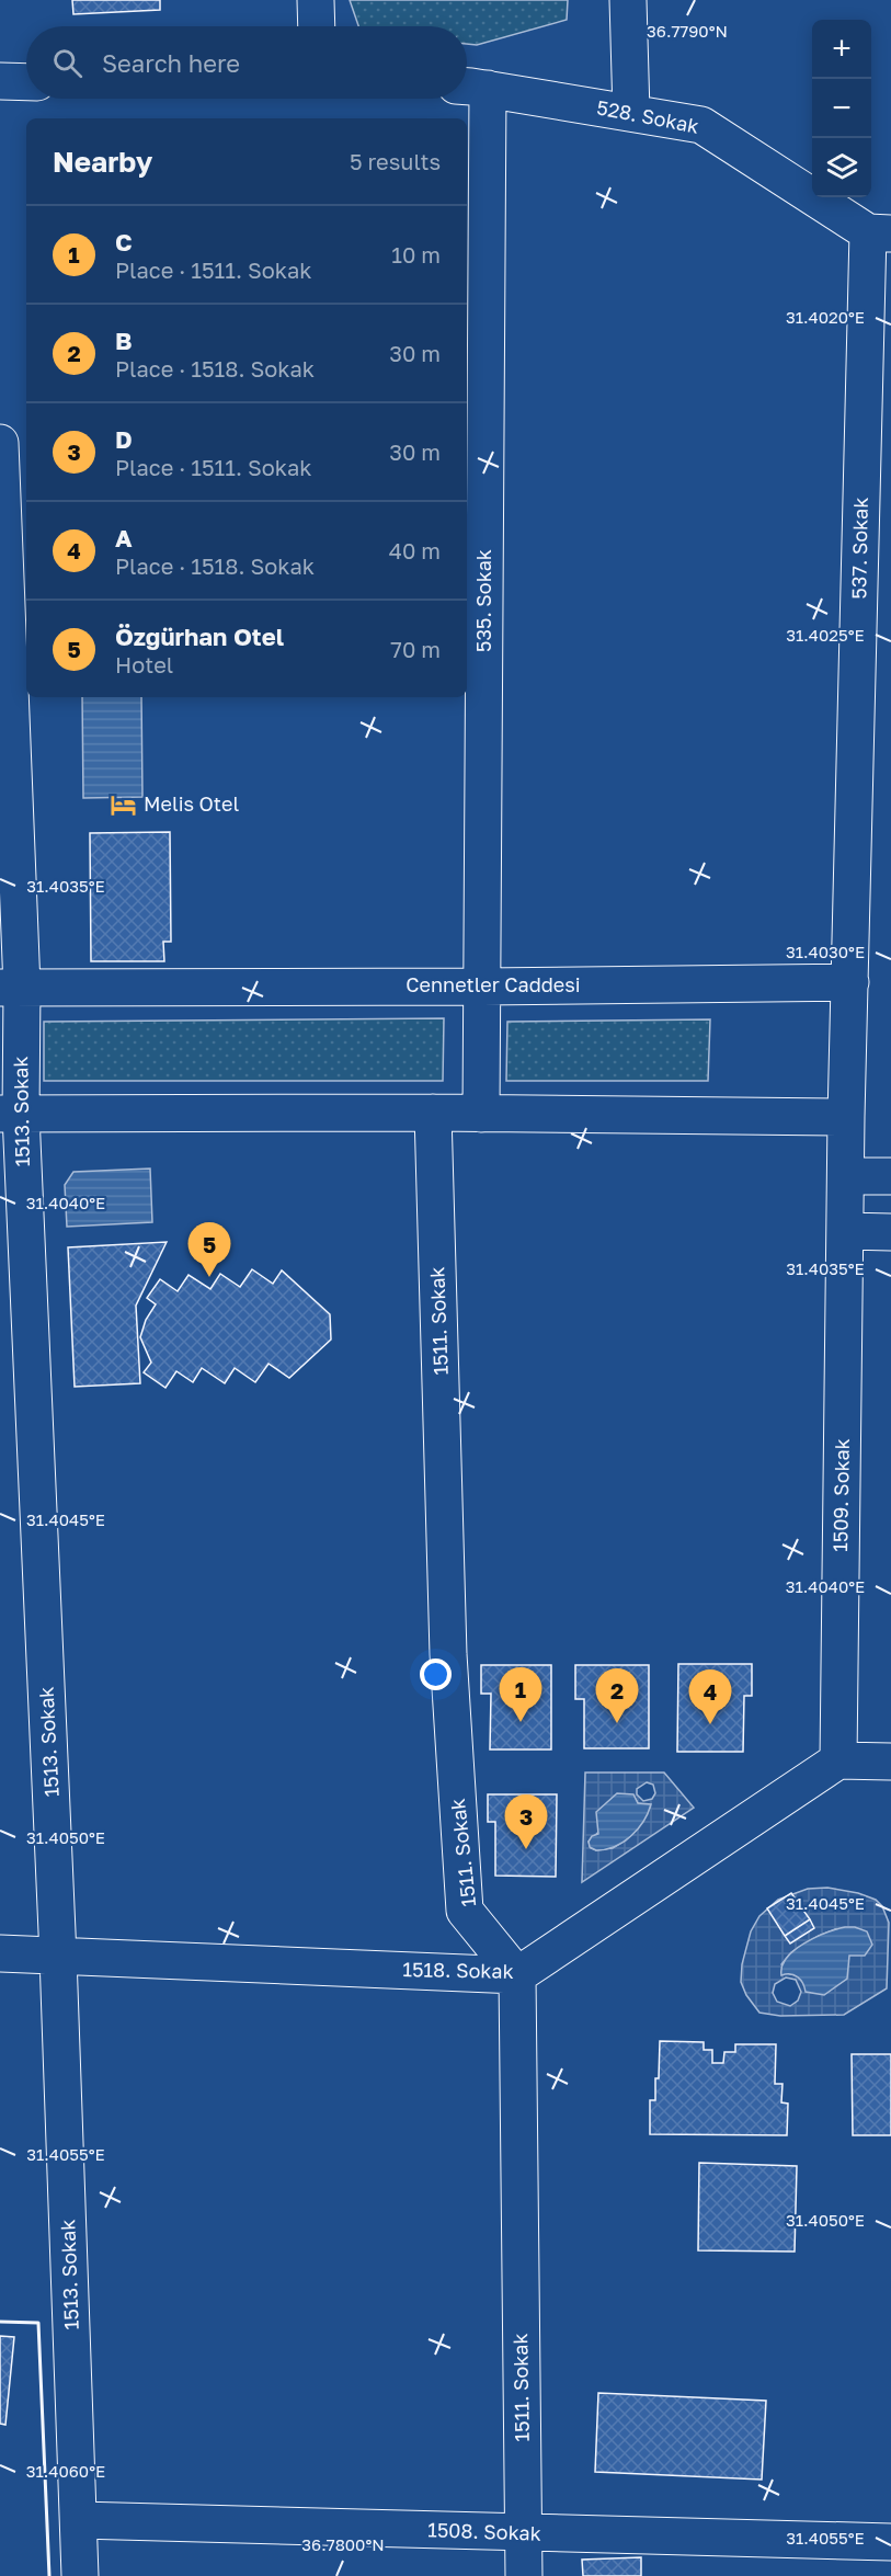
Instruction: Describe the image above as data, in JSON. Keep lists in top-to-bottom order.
{
  "streets": {
    "street": [
      "528. Sokak",
      "537. Sokak",
      "535. Sokak",
      "Cennetler Caddesi",
      "1513. Sokak",
      "1511. Sokak",
      "1509. Sokak",
      "1518. Sokak",
      "1508. Sokak"
    ]
  },
  "crossings": [
    ["528. Sokak", "537. Sokak"],
    ["528. Sokak", "535. Sokak"],
    ["537. Sokak", "Cennetler Caddesi"],
    ["535. Sokak", "Cennetler Caddesi"],
    ["Cennetler Caddesi", "1513. Sokak"],
    ["1513. Sokak", "1518. Sokak"],
    ["1513. Sokak", "1508. Sokak"],
    ["1511. Sokak", "1518. Sokak"],
    ["1511. Sokak", "1508. Sokak"],
    ["1509. Sokak", "1518. Sokak"]
  ],
  "places": {
    "hotel": ["Melis Otel"]
  },
  "page": {
    "map_buttons": ["+", "−"],
    "search": "Search here",
    "heading": ["Nearby", "5 results"],
    "list": [
      {
        "mark": "1",
        "name": "C",
        "note": "Place · 1511. Sokak",
        "value": "10 m"
      },
      {
        "mark": "2",
        "name": "B",
        "note": "Place · 1518. Sokak",
        "value": "30 m"
      },
      {
        "mark": "3",
        "name": "D",
        "note": "Place · 1511. Sokak",
        "value": "30 m"
      },
      {
        "mark": "4",
        "name": "A",
        "note": "Place · 1518. Sokak",
        "value": "40 m"
      },
      {
        "mark": "5",
        "name": "Özgürhan Otel",
        "note": "Hotel",
        "value": "70 m"
      }
    ],
    "pins": [
      "5",
      "1",
      "2",
      "4",
      "3"
    ]
  },
  "coordinates": [
    "36.7790°N",
    "31.4020°E",
    "31.4025°E",
    "31.4035°E",
    "31.4030°E",
    "31.4040°E",
    "31.4045°E",
    "31.4050°E",
    "31.4055°E",
    "31.4060°E",
    "36.7800°N"
  ]
}
